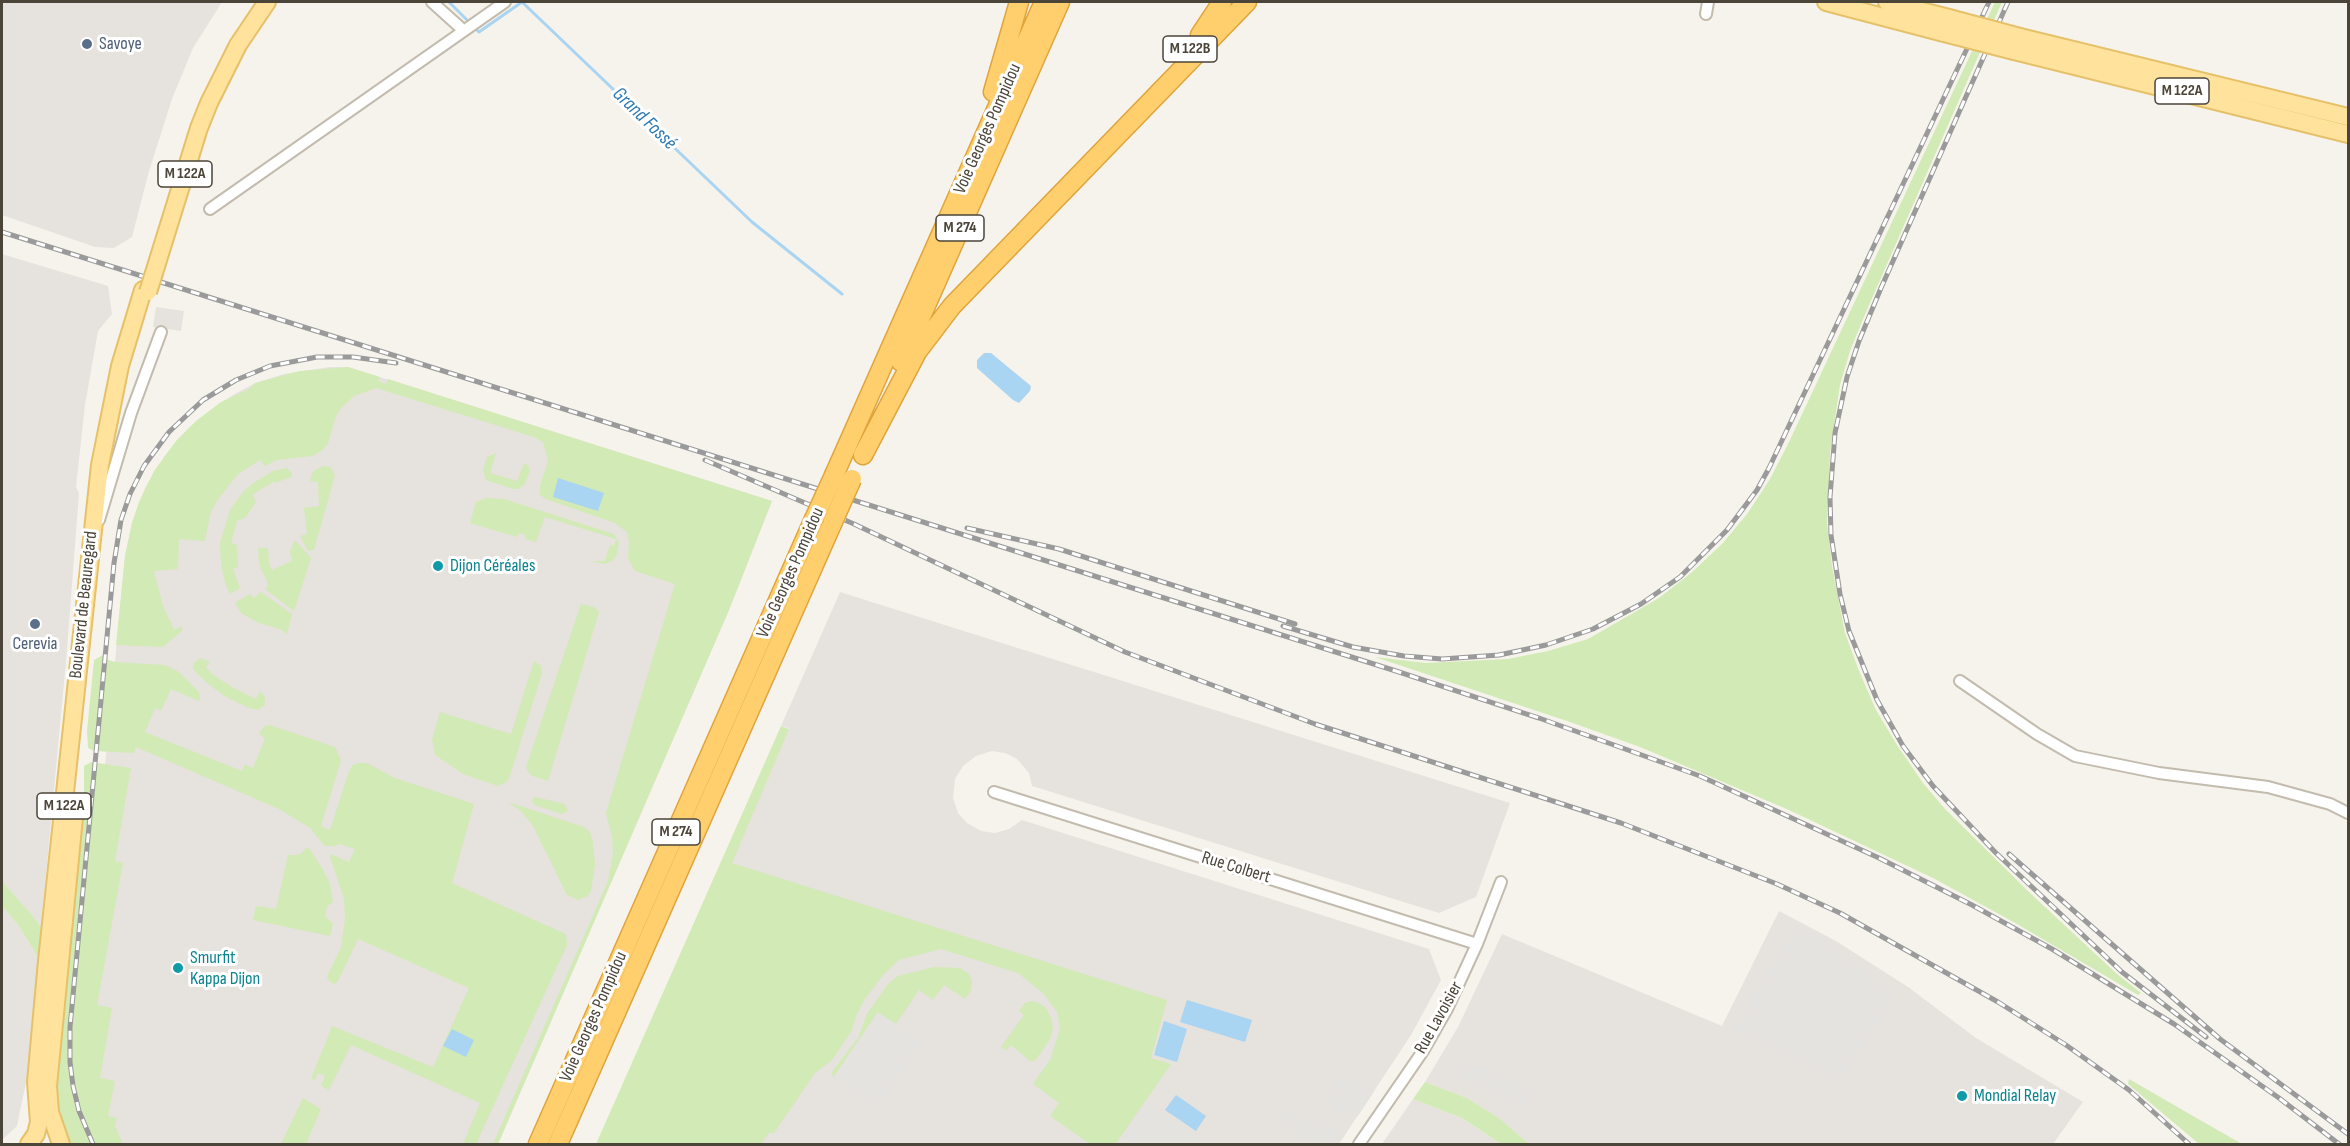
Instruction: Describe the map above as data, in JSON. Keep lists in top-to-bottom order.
{
  "streets": {
    "highway": ["M 122B", "Voie Georges Pompidou", "M 274"],
    "main road": ["M 122A", "Boulevard de Beauregard"],
    "street": ["Rue Colbert", "Rue Lavoisier"]
  },
  "crossings": [
    ["M 122A", "Boulevard de Beauregard"],
    ["Rue Colbert", "Rue Lavoisier"]
  ],
  "water": ["Grand Fossé"],
  "places": [
    "Savoye",
    "Dijon Céréales",
    "Cerevia",
    "Smurfit Kappa Dijon",
    "Mondial Relay"
  ]
}
